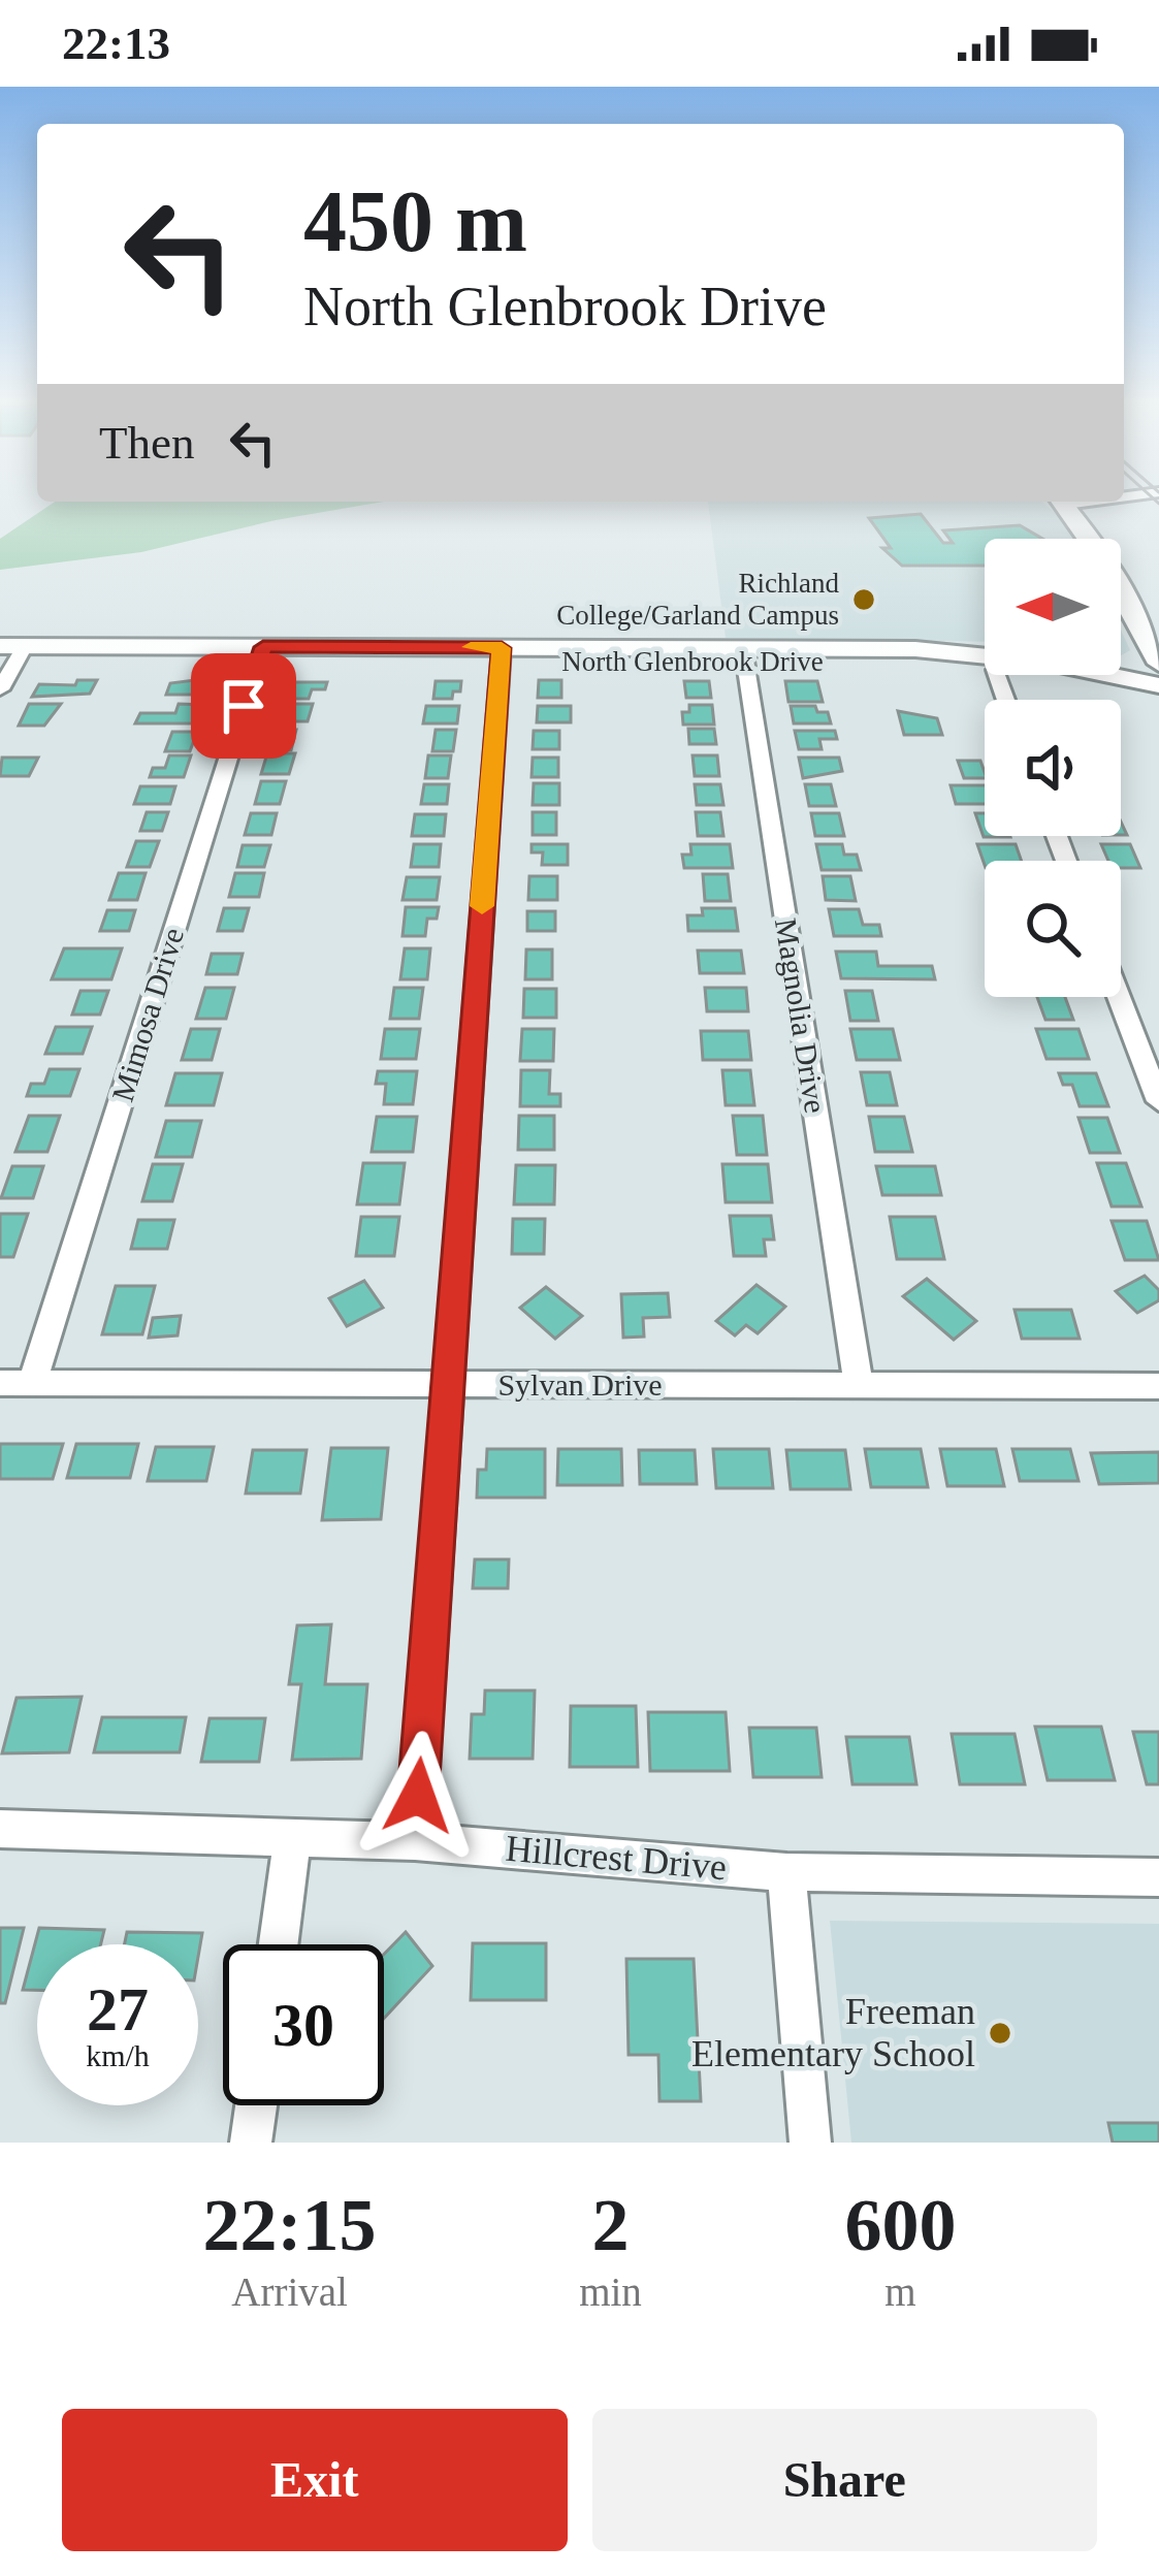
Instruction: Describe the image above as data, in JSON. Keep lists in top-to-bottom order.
{
  "streets": {
    "main road": ["North Glenbrook Drive"],
    "street": [
      "Mimosa Drive",
      "Magnolia Drive",
      "Sylvan Drive",
      "Hillcrest Drive"
    ]
  },
  "crossings": [
    ["North Glenbrook Drive", "Mimosa Drive"],
    ["North Glenbrook Drive", "Magnolia Drive"],
    ["Mimosa Drive", "Sylvan Drive"],
    ["Magnolia Drive", "Sylvan Drive"]
  ],
  "places": ["Richland College/Garland Campus", "Freeman Elementary School"],
  "north": "left",
  "page": {
    "status": "22:13",
    "turn": ["450 m", "North Glenbrook Drive"],
    "then": "Then",
    "speed": "27 km/h",
    "limit": "30",
    "eta": [
      "22:15",
      "Arrival",
      "2",
      "min",
      "600",
      "m"
    ],
    "buttons": ["Exit", "Share"]
  }
}
